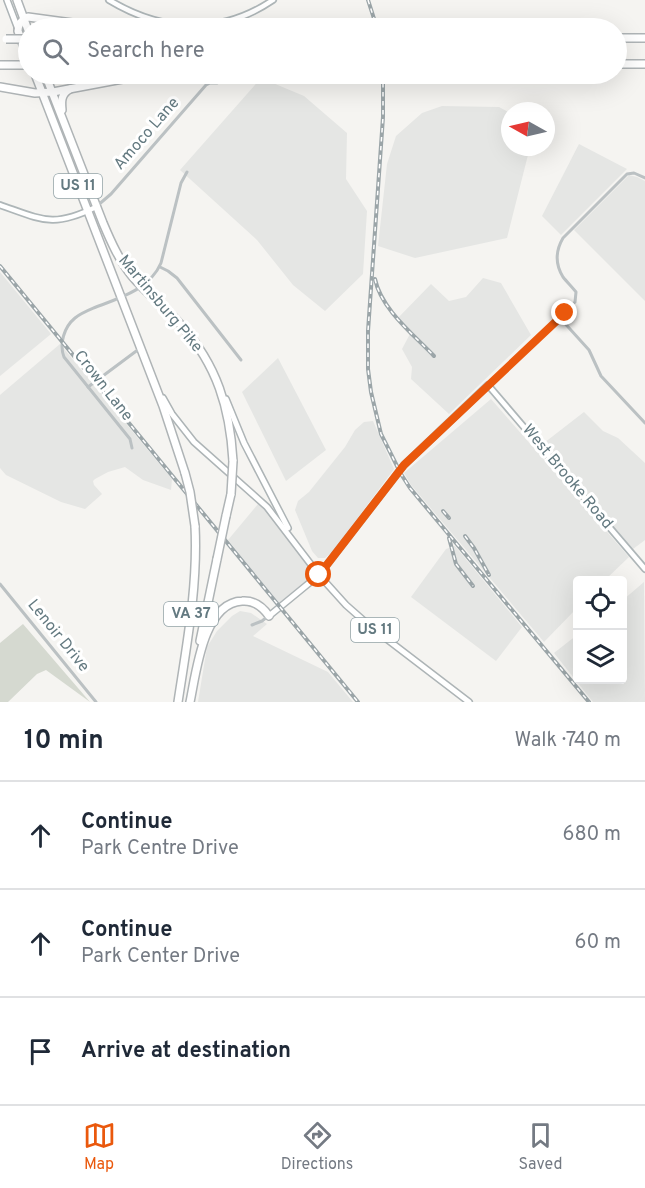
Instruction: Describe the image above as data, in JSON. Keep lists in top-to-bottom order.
{
  "streets": {
    "highway": ["US 11", "Martinsburg Pike", "VA 37"],
    "street": [
      "Amoco Lane",
      "Crown Lane",
      "West Brooke Road",
      "Lenoir Drive"
    ]
  },
  "crossings": [
    ["Amoco Lane", "Martinsburg Pike"],
    ["US 11", "Martinsburg Pike"],
    ["US 11", "VA 37"],
    ["Martinsburg Pike", "Crown Lane"],
    ["Martinsburg Pike", "VA 37"]
  ],
  "north": "left",
  "page": {
    "search": "Search here",
    "heading": ["10 min", "Walk · 740 m"],
    "list": [
      ["Continue", "Park Centre Drive", "680 m"],
      ["Continue", "Park Center Drive", "60 m"],
      "Arrive at destination"
    ],
    "nav": ["Map", "Directions", "Saved"]
  }
}
